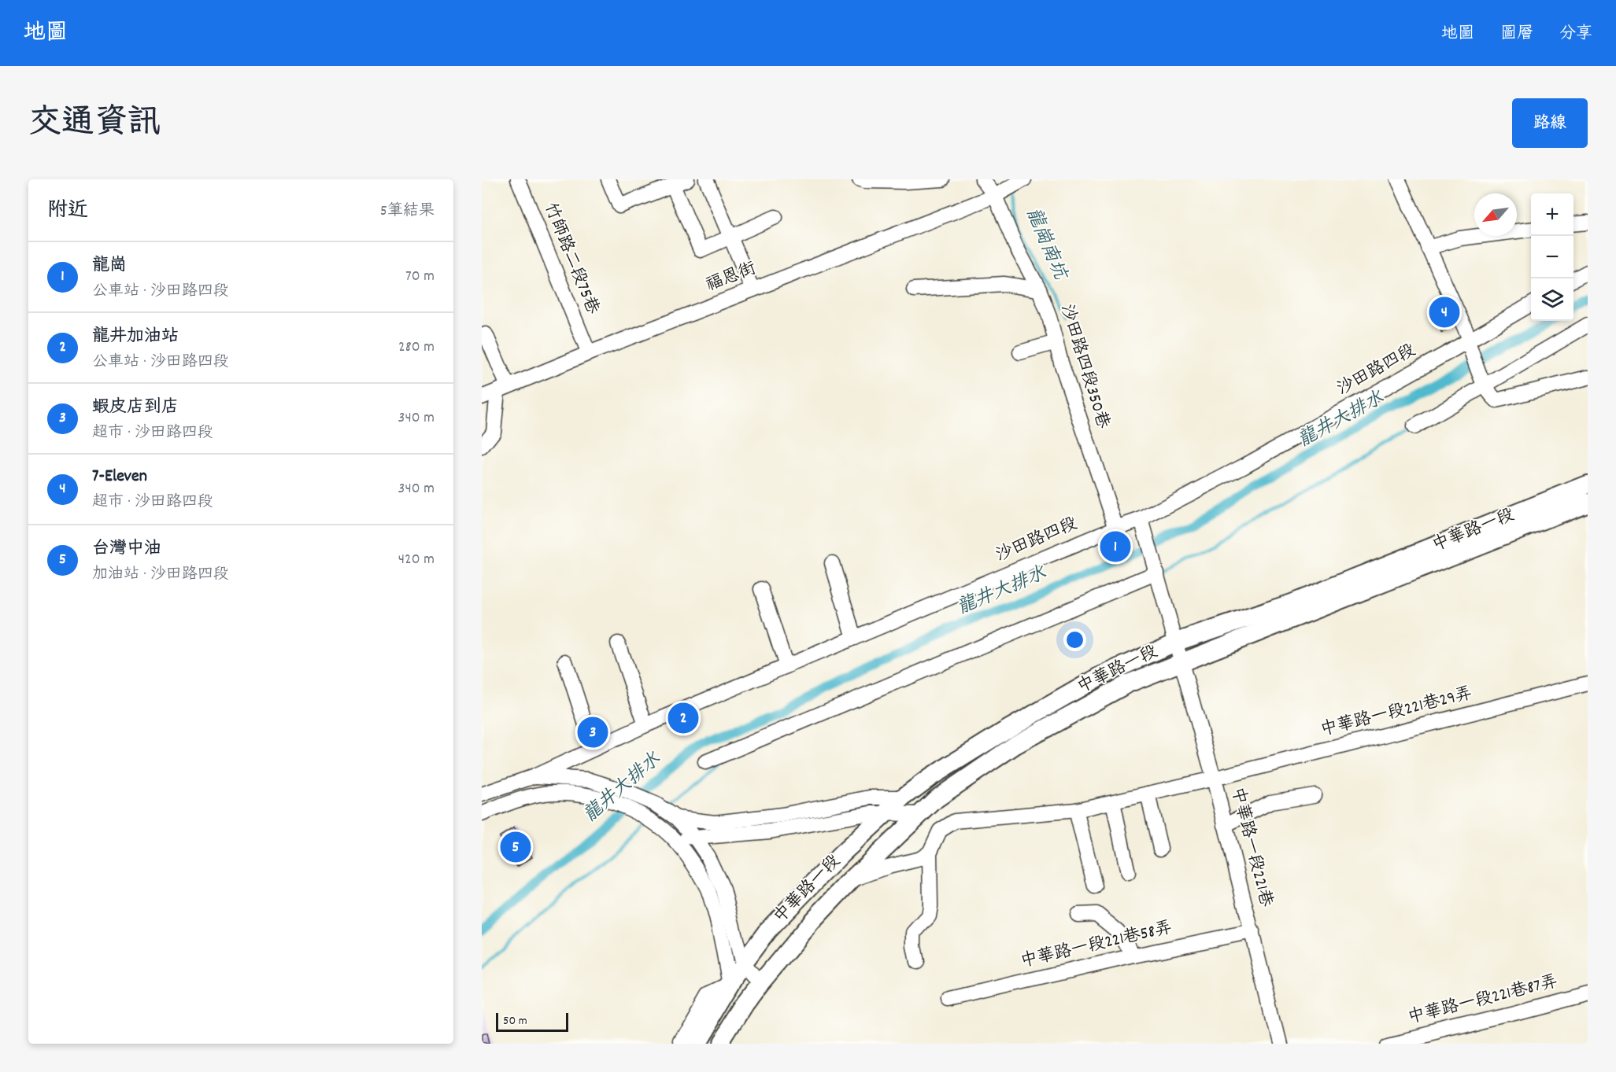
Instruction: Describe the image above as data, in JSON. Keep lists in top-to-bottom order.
{
  "streets": {
    "main road": ["中華路一段"],
    "street": [
      "竹師路二段75巷",
      "福恩街",
      "沙田路四段350巷",
      "沙田路四段",
      "中華路一段221巷29弄",
      "中華路一段221巷",
      "中華路一段221巷58弄",
      "中華路一段221巷87弄"
    ]
  },
  "crossings": [
    ["竹師路二段75巷", "福恩街"],
    ["福恩街", "沙田路四段350巷"],
    ["沙田路四段350巷", "沙田路四段"],
    ["沙田路四段", "中華路一段221巷"],
    ["中華路一段", "中華路一段221巷"],
    ["中華路一段221巷29弄", "中華路一段221巷"],
    ["中華路一段221巷", "中華路一段221巷58弄"]
  ],
  "water": ["龍崗南坑", "龍井大排水"],
  "scale_bar": "50 m",
  "north": "bottom left",
  "page": {
    "header": "地圖",
    "nav": ["地圖", "圖層", "分享"],
    "title": "交通資訊",
    "buttons": "路線",
    "heading": ["附近", "5筆結果"],
    "map_buttons": ["+", "−"],
    "list": [
      {
        "mark": "1",
        "name": "龍崗",
        "note": "公車站 · 沙田路四段",
        "value": "70 m"
      },
      {
        "mark": "2",
        "name": "龍井加油站",
        "note": "公車站 · 沙田路四段",
        "value": "280 m"
      },
      {
        "mark": "3",
        "name": "蝦皮店到店",
        "note": "超市 · 沙田路四段",
        "value": "340 m"
      },
      {
        "mark": "4",
        "name": "7-Eleven",
        "note": "超市 · 沙田路四段",
        "value": "340 m"
      },
      {
        "mark": "5",
        "name": "台灣中油",
        "note": "加油站 · 沙田路四段",
        "value": "420 m"
      }
    ],
    "pins": [
      "4",
      "1",
      "2",
      "3",
      "5"
    ],
    "scale": "50 m"
  }
}
